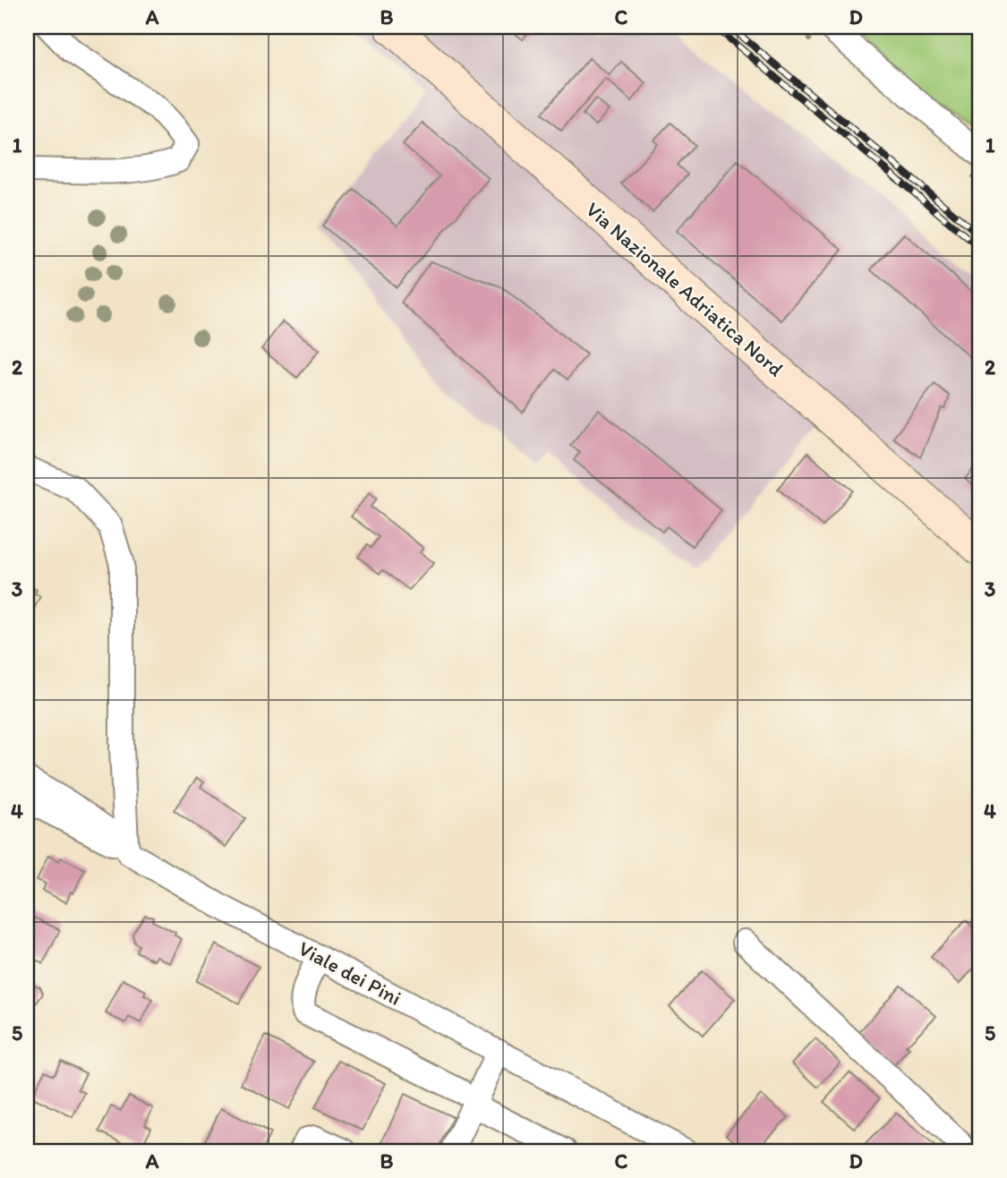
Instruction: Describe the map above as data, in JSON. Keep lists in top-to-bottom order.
{
  "streets": {
    "main road": ["Via Nazionale Adriatica Nord"],
    "street": ["Viale dei Pini"]
  },
  "grid": {
    "columns": [
      "A",
      "B",
      "C",
      "D"
    ],
    "rows": [
      "1",
      "2",
      "3",
      "4",
      "5"
    ]
  }
}
